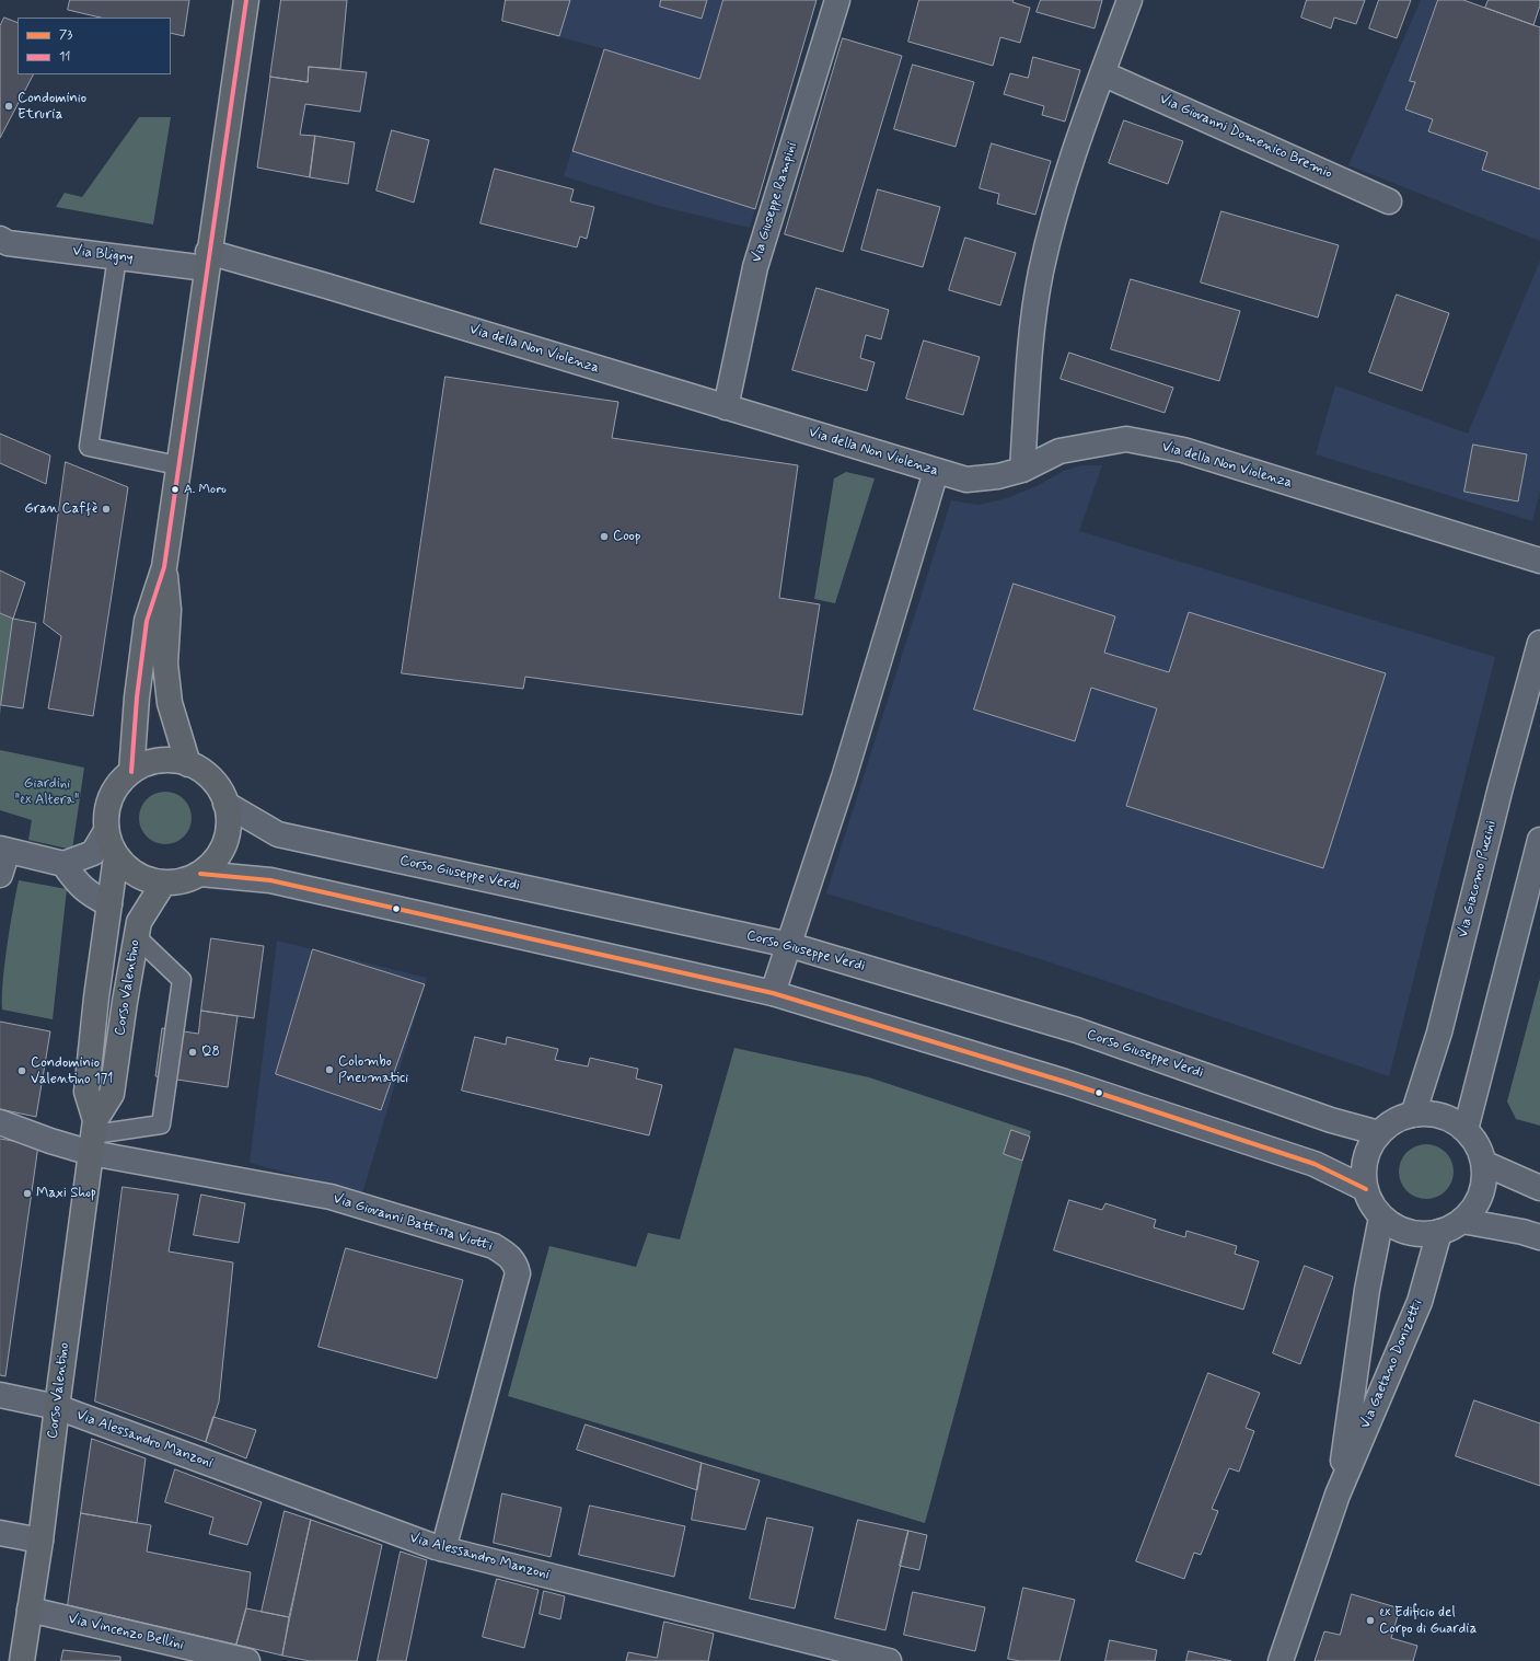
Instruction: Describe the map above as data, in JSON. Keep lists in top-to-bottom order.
{
  "streets": {
    "main road": ["Corso Valentino"],
    "street": [
      "Via Giovanni Domenico Bremio",
      "Via Giuseppe Rampini",
      "Via Bligny",
      "Via della Non Violenza",
      "Corso Giuseppe Verdi",
      "Via Giacomo Puccini",
      "Via Giovanni Battista Viotti",
      "Via Gaetano Donizetti",
      "Via Alessandro Manzoni",
      "Via Vincenzo Bellini"
    ]
  },
  "crossings": [
    ["Via Giuseppe Rampini", "Via della Non Violenza"],
    ["Via Bligny", "Via della Non Violenza"],
    ["Corso Giuseppe Verdi", "Via Giacomo Puccini"],
    ["Corso Giuseppe Verdi", "Corso Valentino"],
    ["Corso Giuseppe Verdi", "Via Gaetano Donizetti"],
    ["Via Giacomo Puccini", "Via Gaetano Donizetti"],
    ["Corso Valentino", "Via Giovanni Battista Viotti"],
    ["Corso Valentino", "Via Alessandro Manzoni"],
    ["Corso Valentino", "Via Vincenzo Bellini"],
    ["Via Giovanni Battista Viotti", "Via Alessandro Manzoni"]
  ],
  "parks": ["Giardini \"ex Altera\""],
  "places": [
    "Condominio Etruria",
    "A. Moro",
    "Gran Caffè",
    "Coop",
    "Q8",
    "Colombo Pneumatici",
    "Condominio Valentino 171",
    "Maxi Shop",
    "ex Edificio del Corpo di Guardia"
  ],
  "lines": ["transit line 11", "transit line 73"],
  "legend": ["73", "11"]
}
